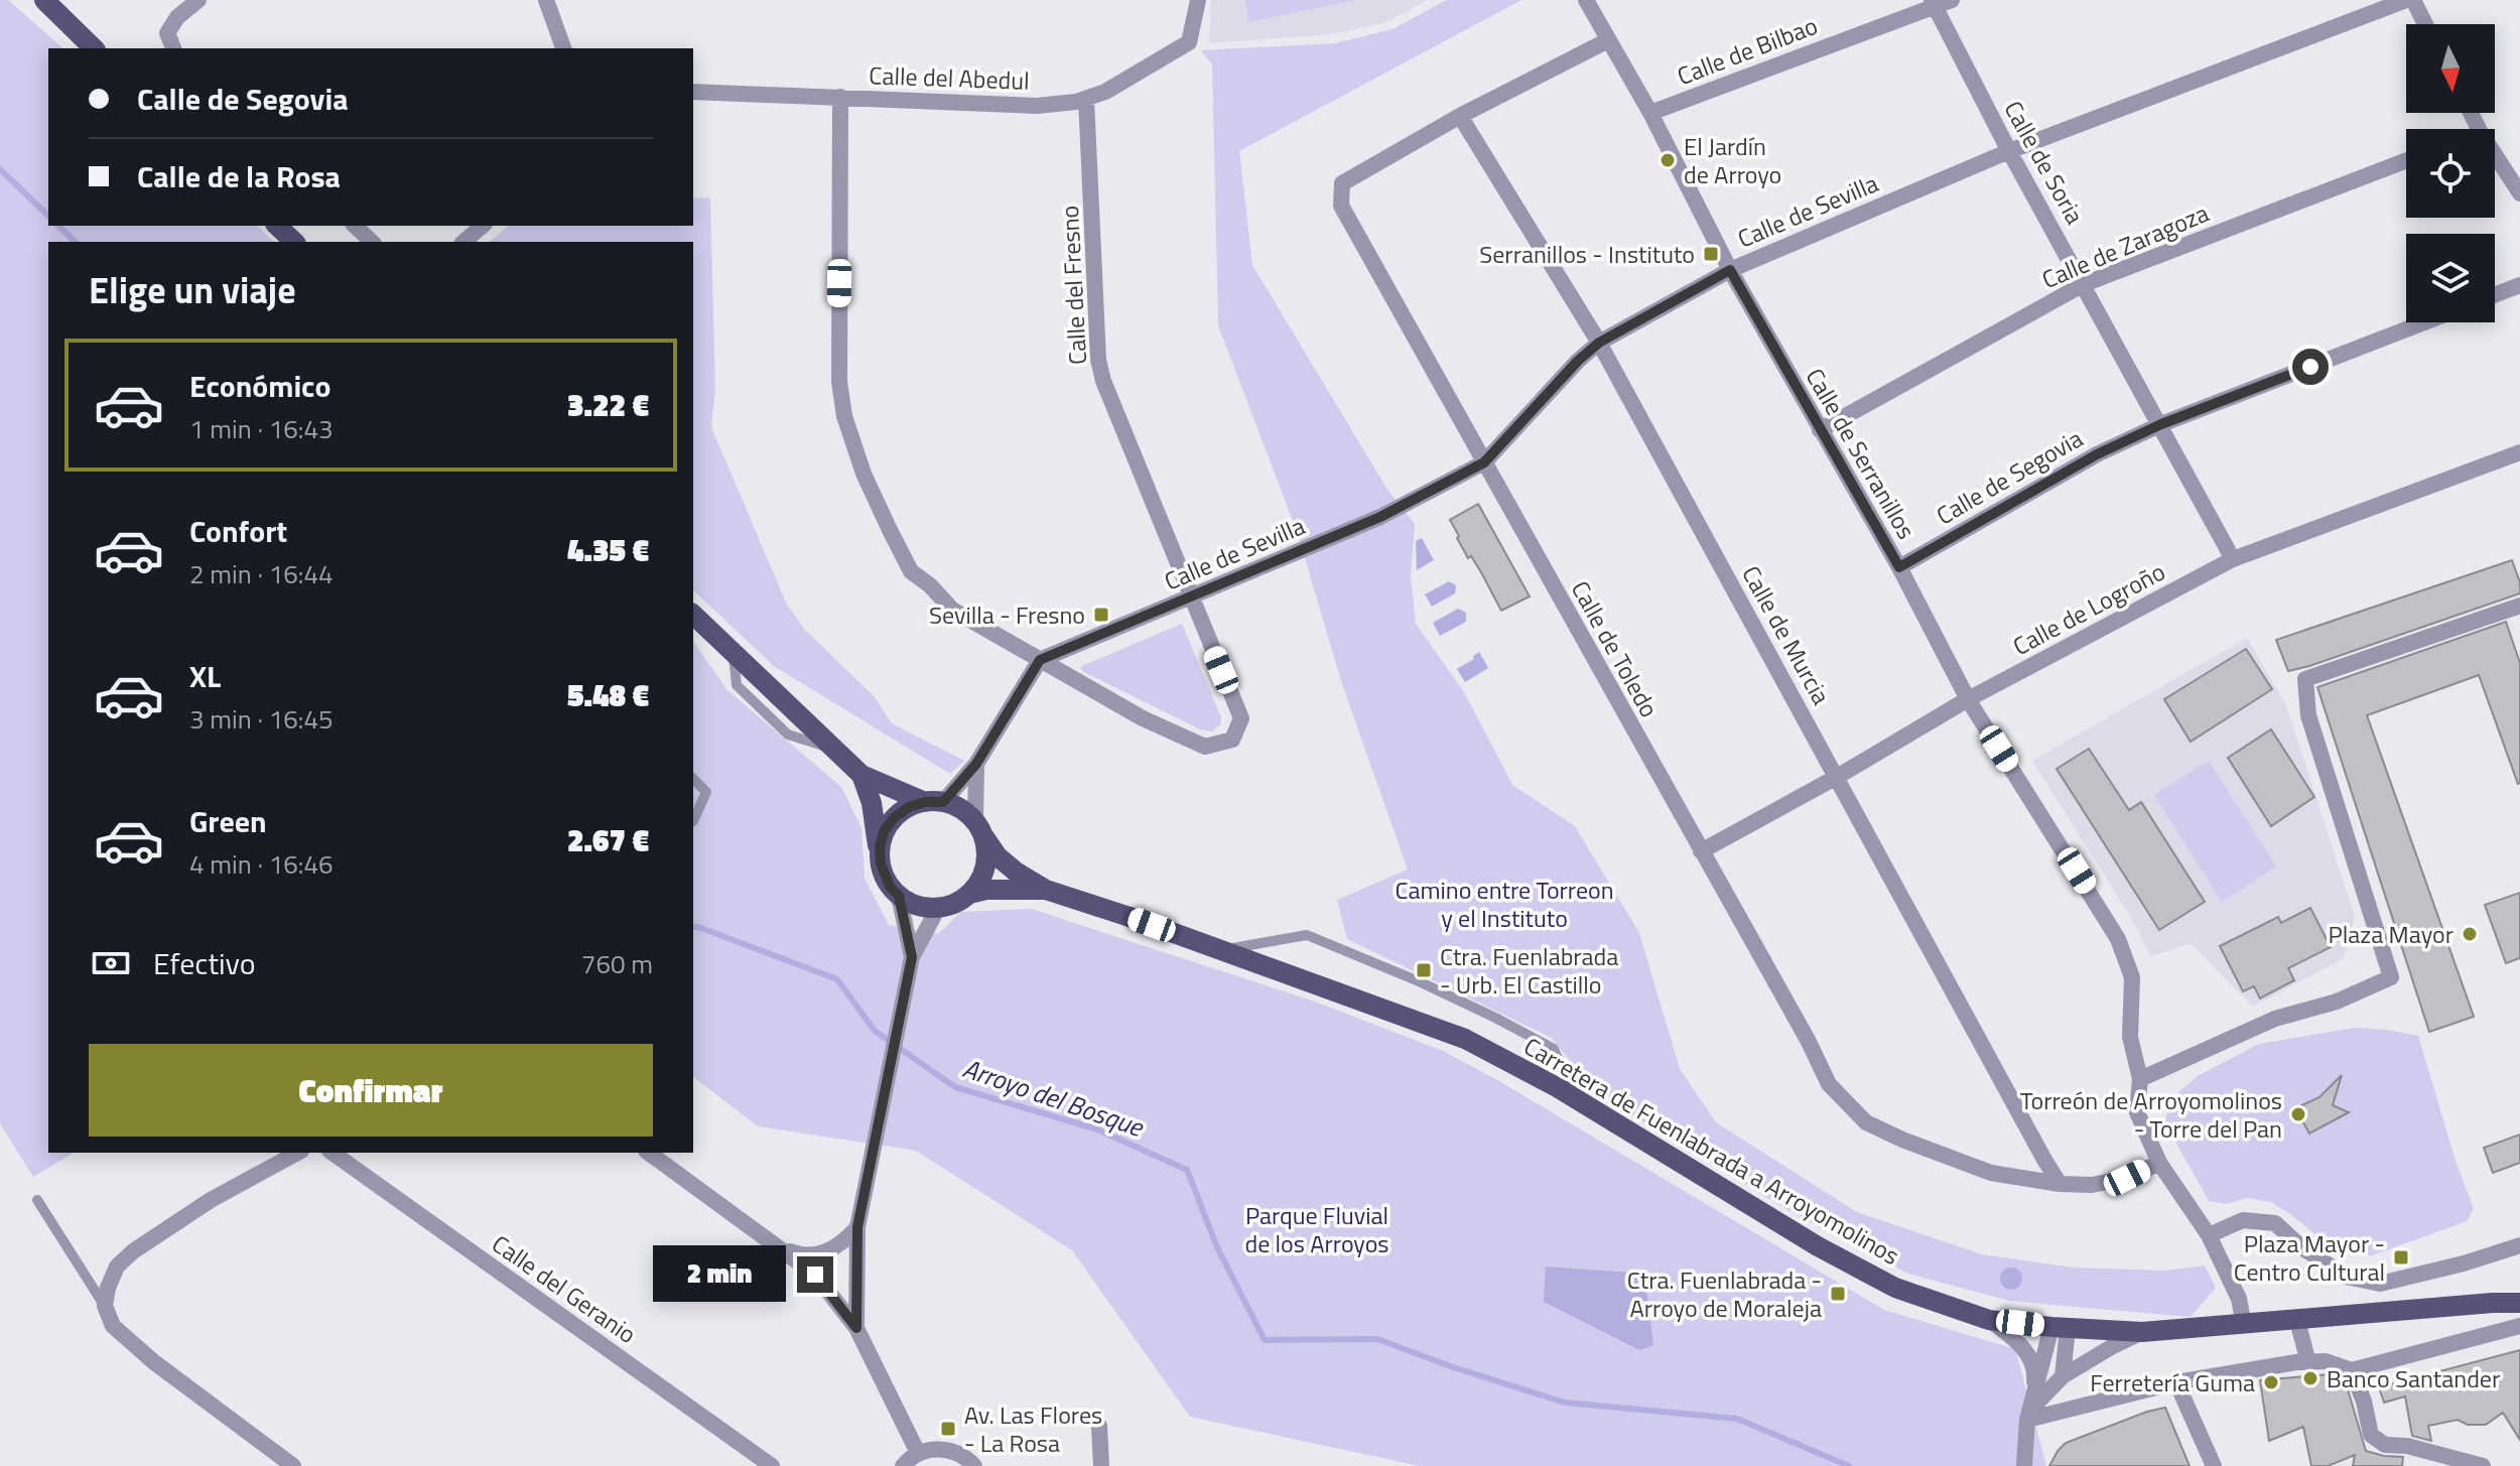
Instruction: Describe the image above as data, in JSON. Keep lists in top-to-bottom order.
{
  "streets": {
    "main road": ["Carretera de Fuenlabrada a Arroyomolinos"],
    "street": [
      "Calle de Bilbao",
      "Calle del Abedul",
      "Calle de Soria",
      "Calle de Sevilla",
      "Calle de Zaragoza",
      "Calle del Fresno",
      "Calle de Serranillos",
      "Calle de Segovia",
      "Calle de Logroño",
      "Calle de Murcia",
      "Calle de Toledo",
      "Calle del Geranio"
    ]
  },
  "crossings": [
    ["Calle de Bilbao", "Calle de Soria"],
    ["Calle de Bilbao", "Calle de Serranillos"],
    ["Calle del Abedul", "Calle del Fresno"],
    ["Calle de Soria", "Calle de Sevilla"],
    ["Calle de Soria", "Calle de Zaragoza"],
    ["Calle de Soria", "Calle de Segovia"],
    ["Calle de Soria", "Calle de Logroño"],
    ["Calle de Sevilla", "Calle del Fresno"],
    ["Calle de Sevilla", "Calle de Serranillos"],
    ["Calle de Sevilla", "Calle de Murcia"],
    ["Calle de Sevilla", "Calle de Toledo"],
    ["Calle de Zaragoza", "Calle de Serranillos"],
    ["Calle de Serranillos", "Calle de Segovia"],
    ["Calle de Serranillos", "Calle de Logroño"],
    ["Calle de Serranillos", "Calle de Toledo"],
    ["Calle de Serranillos", "Carretera de Fuenlabrada a Arroyomolinos"],
    ["Calle de Logroño", "Calle de Murcia"],
    ["Calle de Logroño", "Calle de Toledo"],
    ["Calle de Murcia", "Calle de Toledo"]
  ],
  "water": ["Arroyo del Bosque"],
  "parks": ["Camino entre Torreon y el Instituto", "Parque Fluvial de los Arroyos"],
  "places": {
    "other": [
      "El Jardín de Arroyo",
      "Plaza Mayor",
      "Torreón de Arroyomolinos - Torre del Pan",
      "Banco Santander",
      "Ferretería Guma"
    ],
    "transit": [
      "Serranillos - Instituto",
      "Sevilla - Fresno",
      "Ctra. Fuenlabrada - Urb. El Castillo",
      "Plaza Mayor - Centro Cultural",
      "Ctra. Fuenlabrada - Arroyo de Moraleja",
      "Av. Las Flores - La Rosa"
    ]
  },
  "north": "bottom",
  "page": {
    "banner": ["Calle de Segovia", "Calle de la Rosa"],
    "heading": "Elige un viaje",
    "list": [
      {
        "name": "Económico",
        "note": "1 min · 16:43",
        "value": "3.22 €"
      },
      {
        "name": "Confort",
        "note": "2 min · 16:44",
        "value": "4.35 €"
      },
      {
        "name": "XL",
        "note": "3 min · 16:45",
        "value": "5.48 €"
      },
      {
        "name": "Green",
        "note": "4 min · 16:46",
        "value": "2.67 €"
      }
    ],
    "pay": ["Efectivo", "760 m"],
    "buttons": "Confirmar",
    "bubble": "2 min"
  }
}
